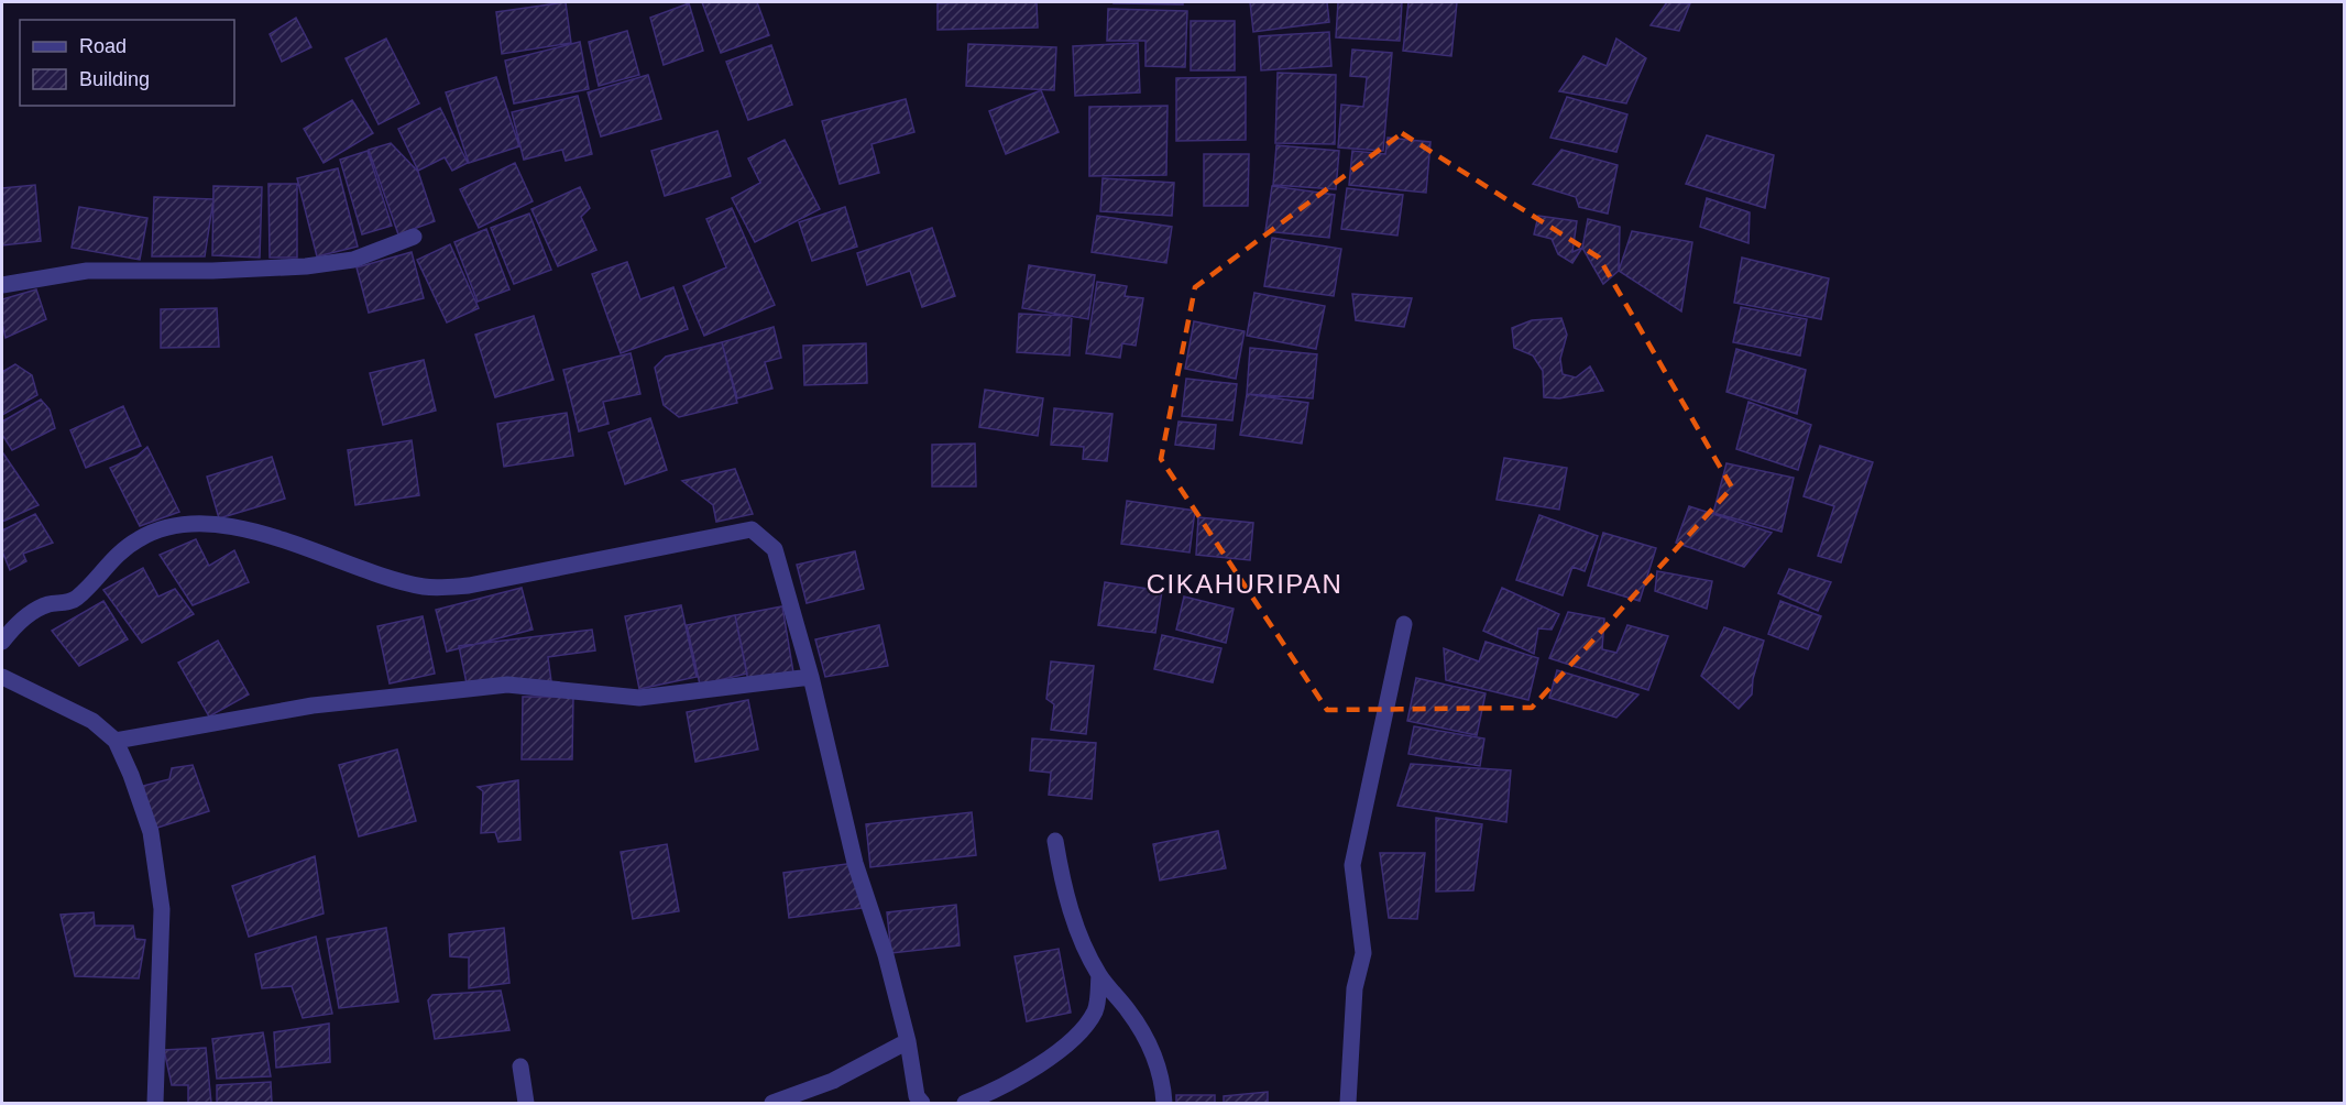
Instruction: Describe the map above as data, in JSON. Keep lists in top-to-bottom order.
{
  "districts": ["CIKAHURIPAN"],
  "legend": ["Road", "Building"]
}
